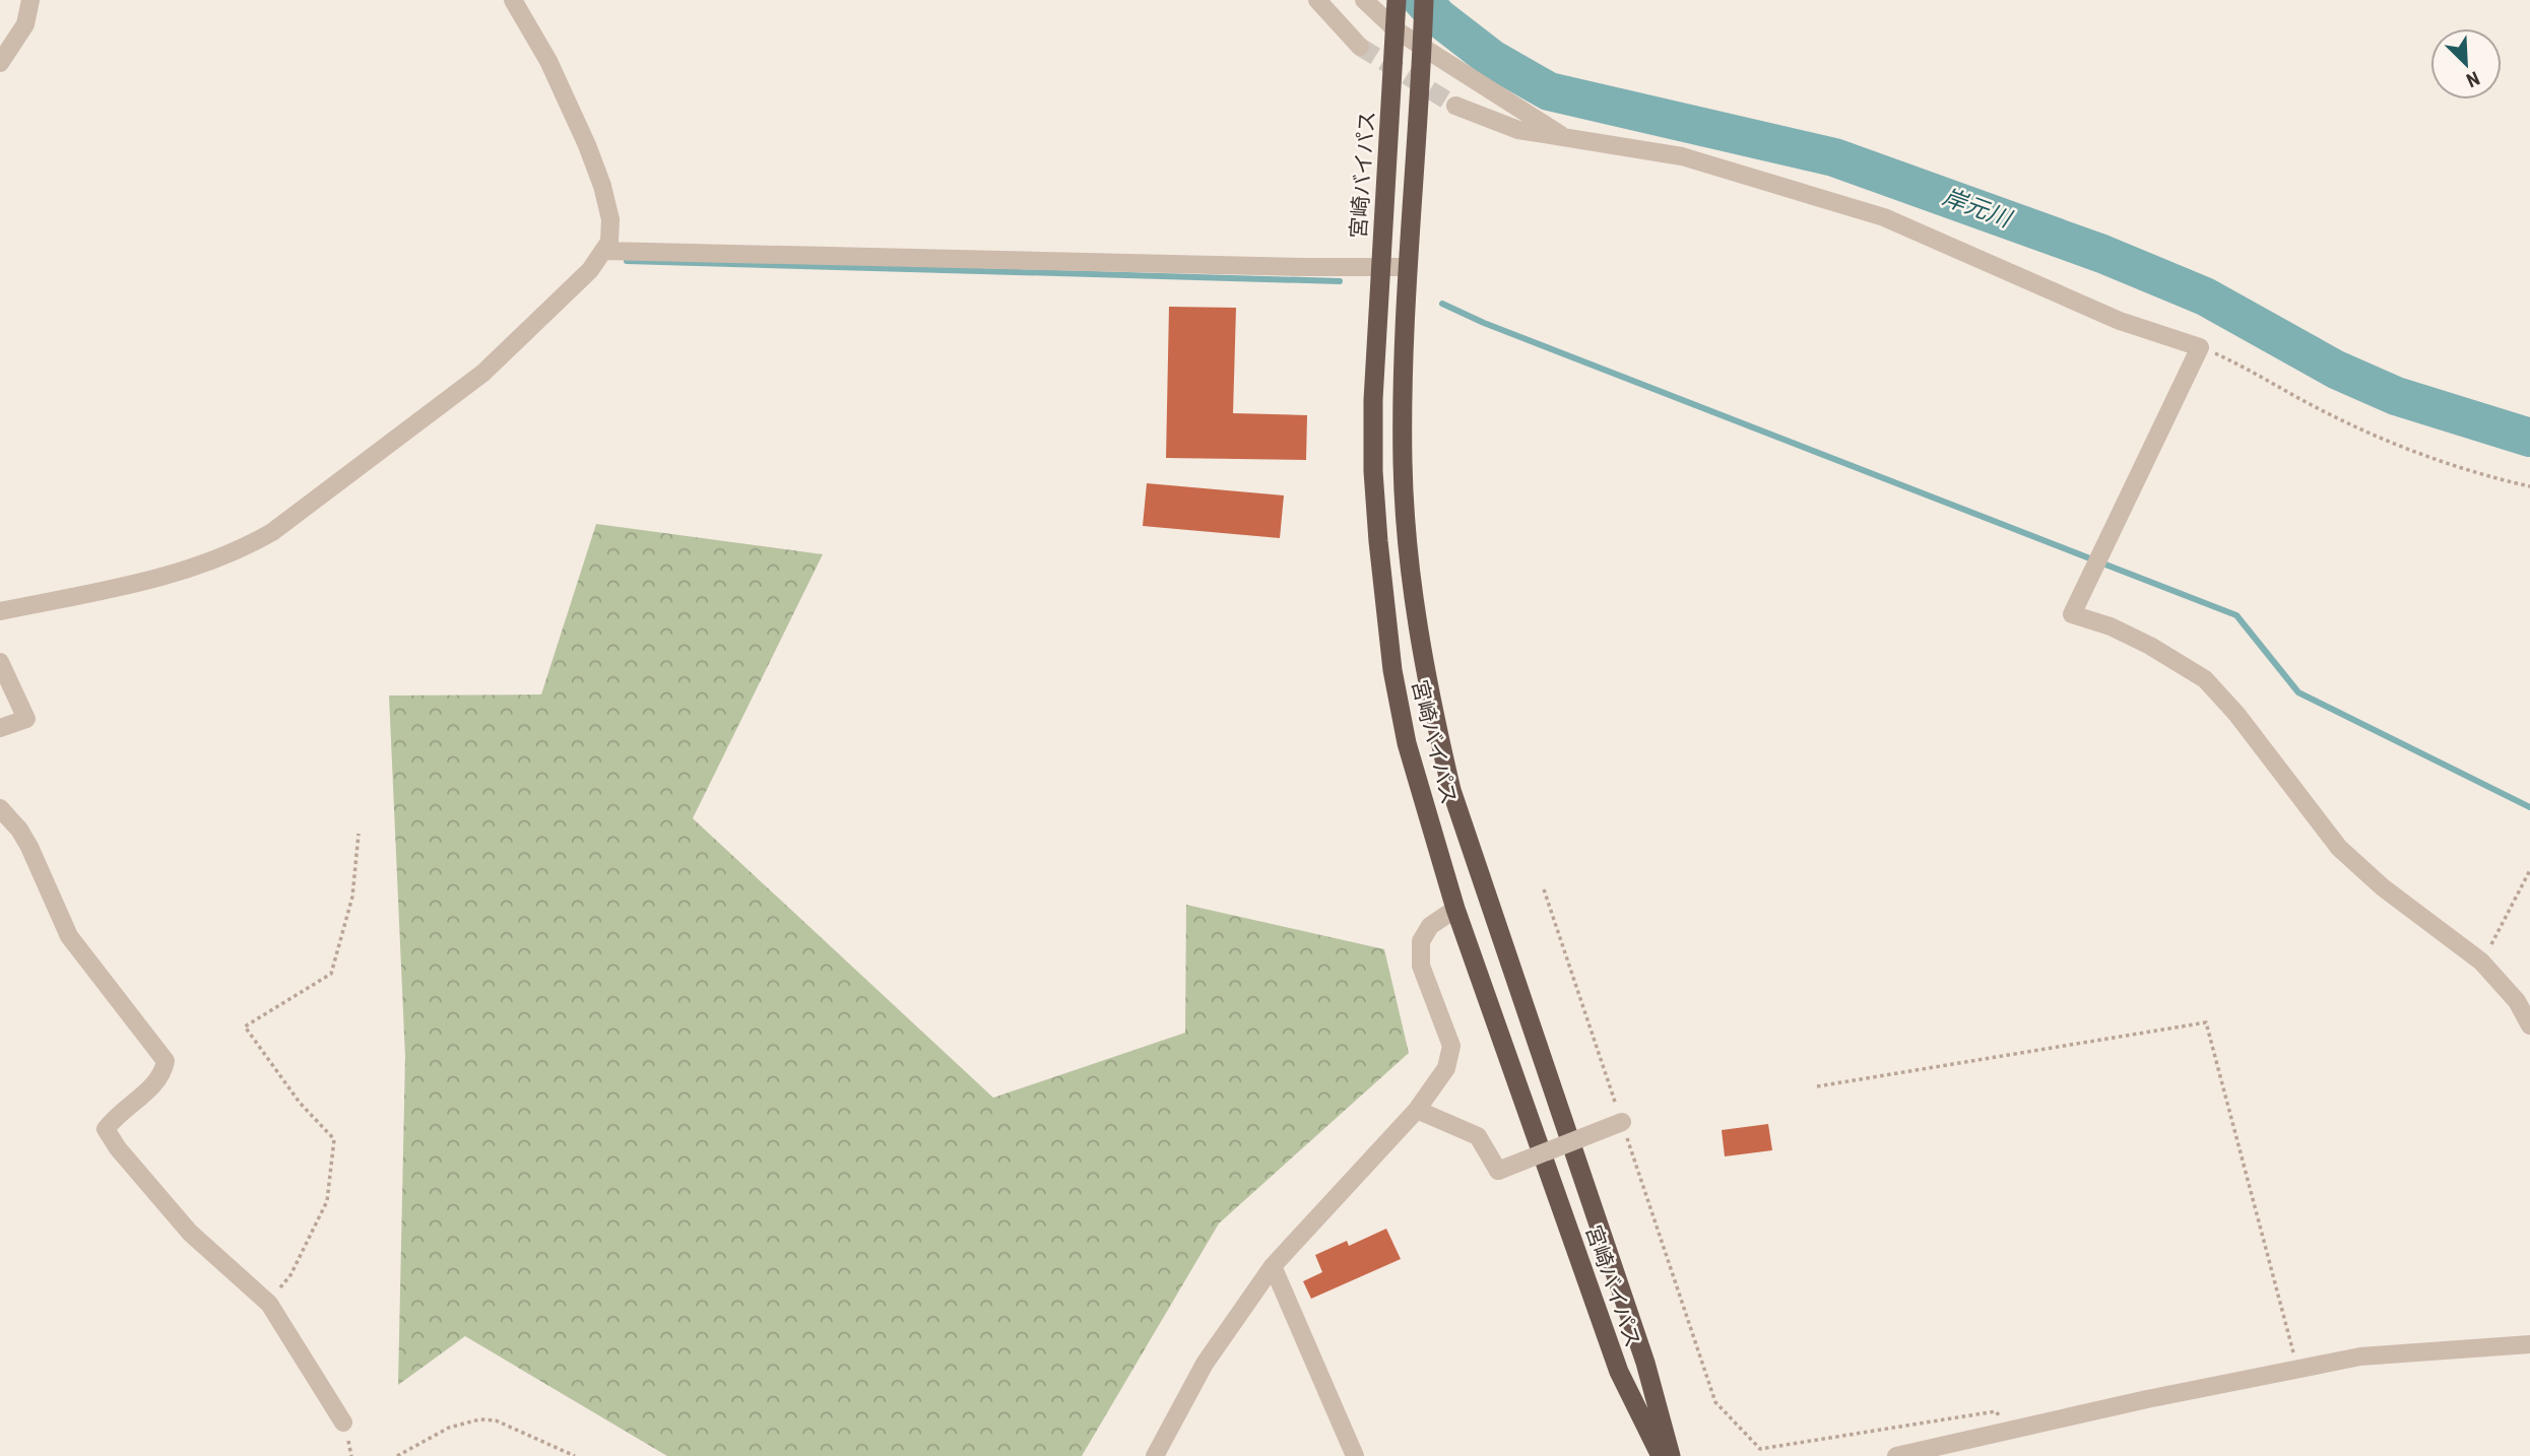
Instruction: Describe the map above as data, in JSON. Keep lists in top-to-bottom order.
{
  "streets": {
    "highway": ["宮崎バイパス"]
  },
  "water": ["岸元川"],
  "north": "bottom right"
}
